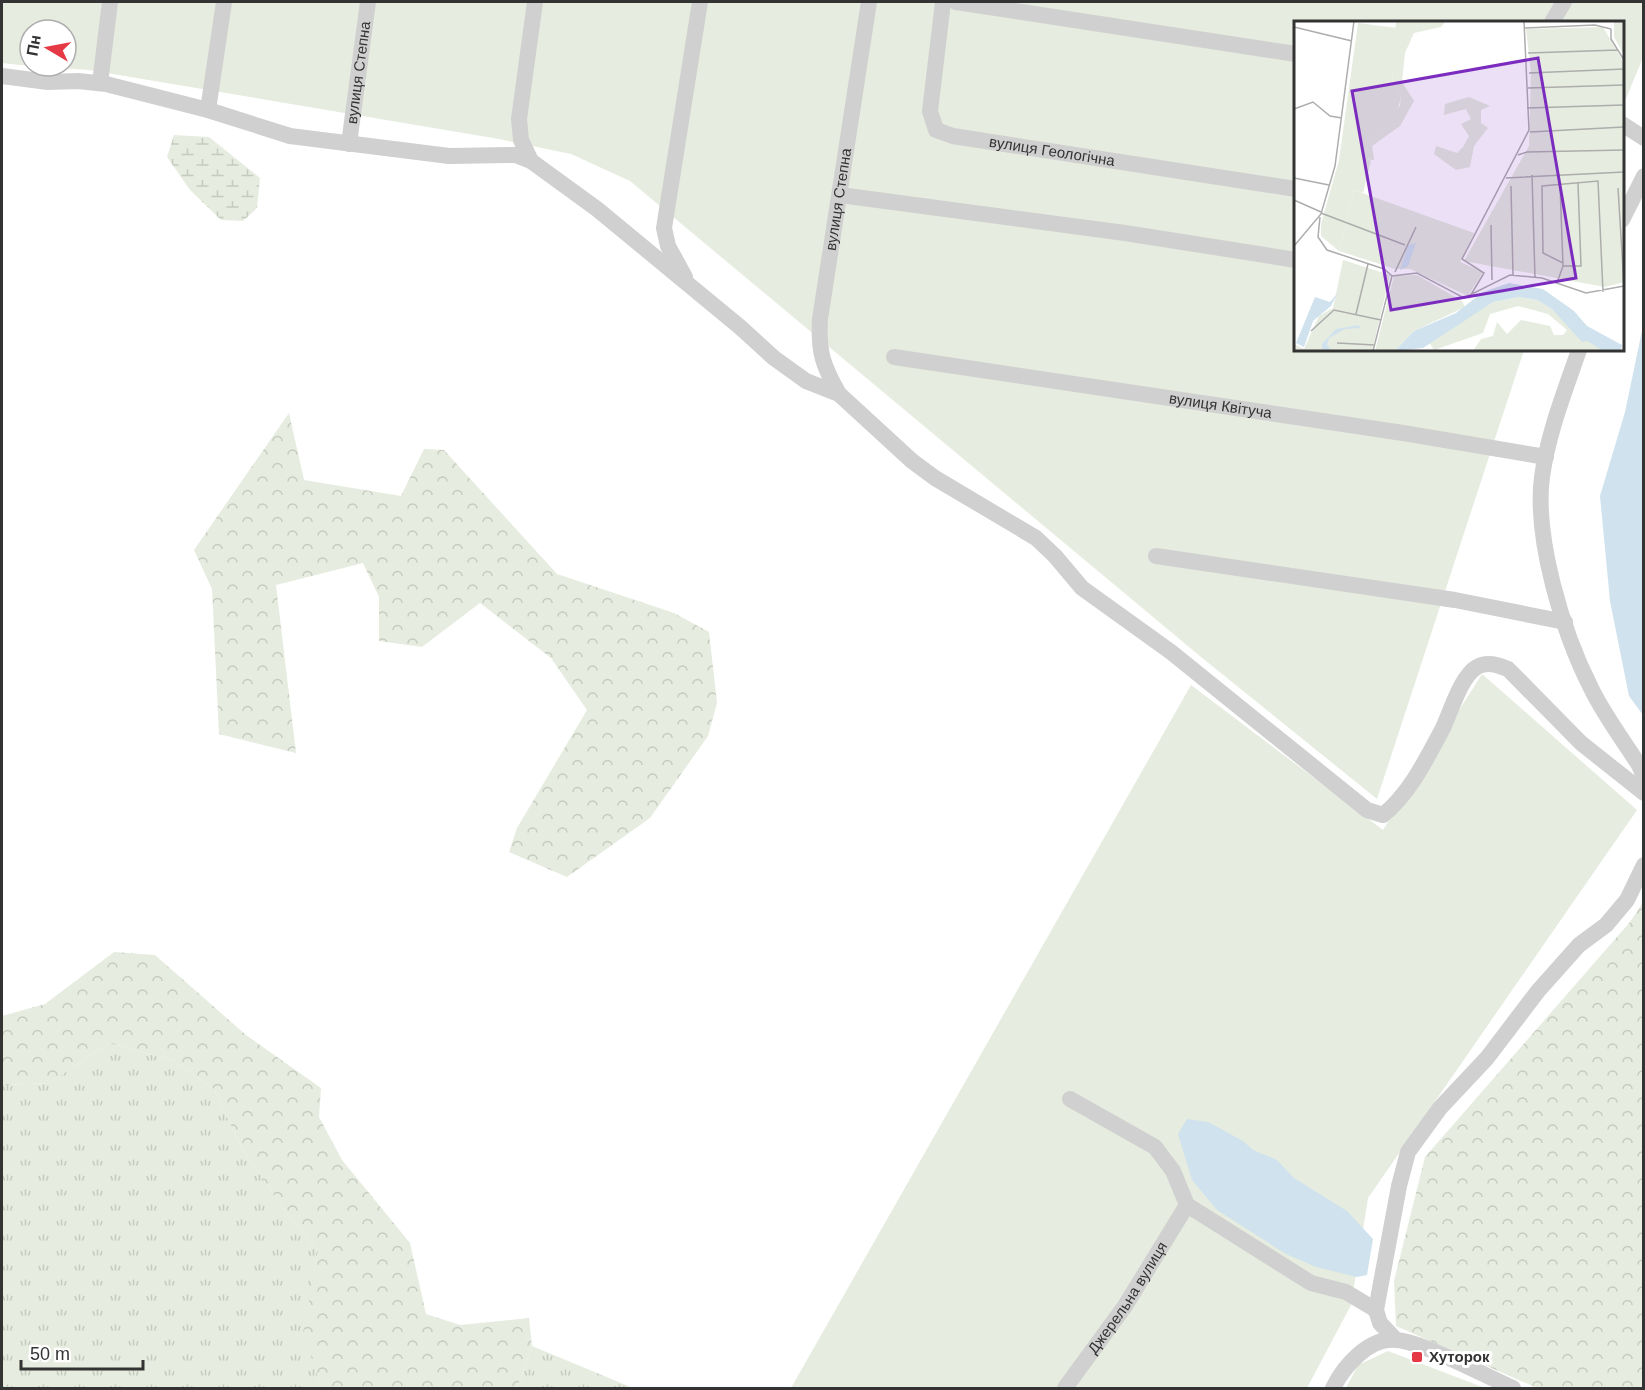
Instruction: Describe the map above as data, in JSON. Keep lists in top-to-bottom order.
{
  "streets": {
    "street": [
      "вулиця Степна",
      "вулиця Геологічна",
      "вулиця Квітуча",
      "Джерельна вулиця"
    ]
  },
  "places": {
    "transit": ["Хуторок"]
  },
  "scale_bar": "50 m",
  "north": "left"
}
